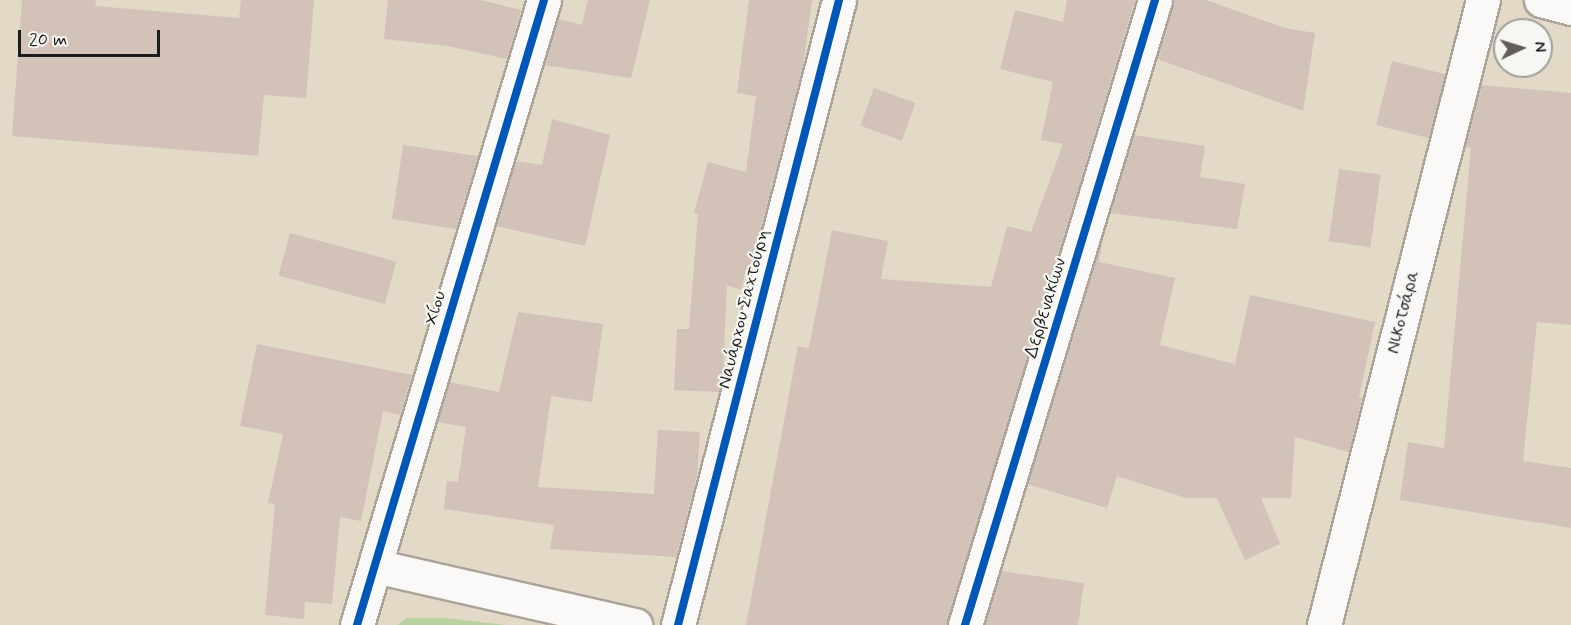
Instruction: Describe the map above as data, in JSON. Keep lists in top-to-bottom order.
{
  "streets": {
    "street": [
      "Χίου",
      "Δερβενακίων",
      "Ναυάρχου Σαχτούρη",
      "Νικοτσάρα"
    ]
  },
  "scale_bar": "20 m",
  "north": "right"
}
